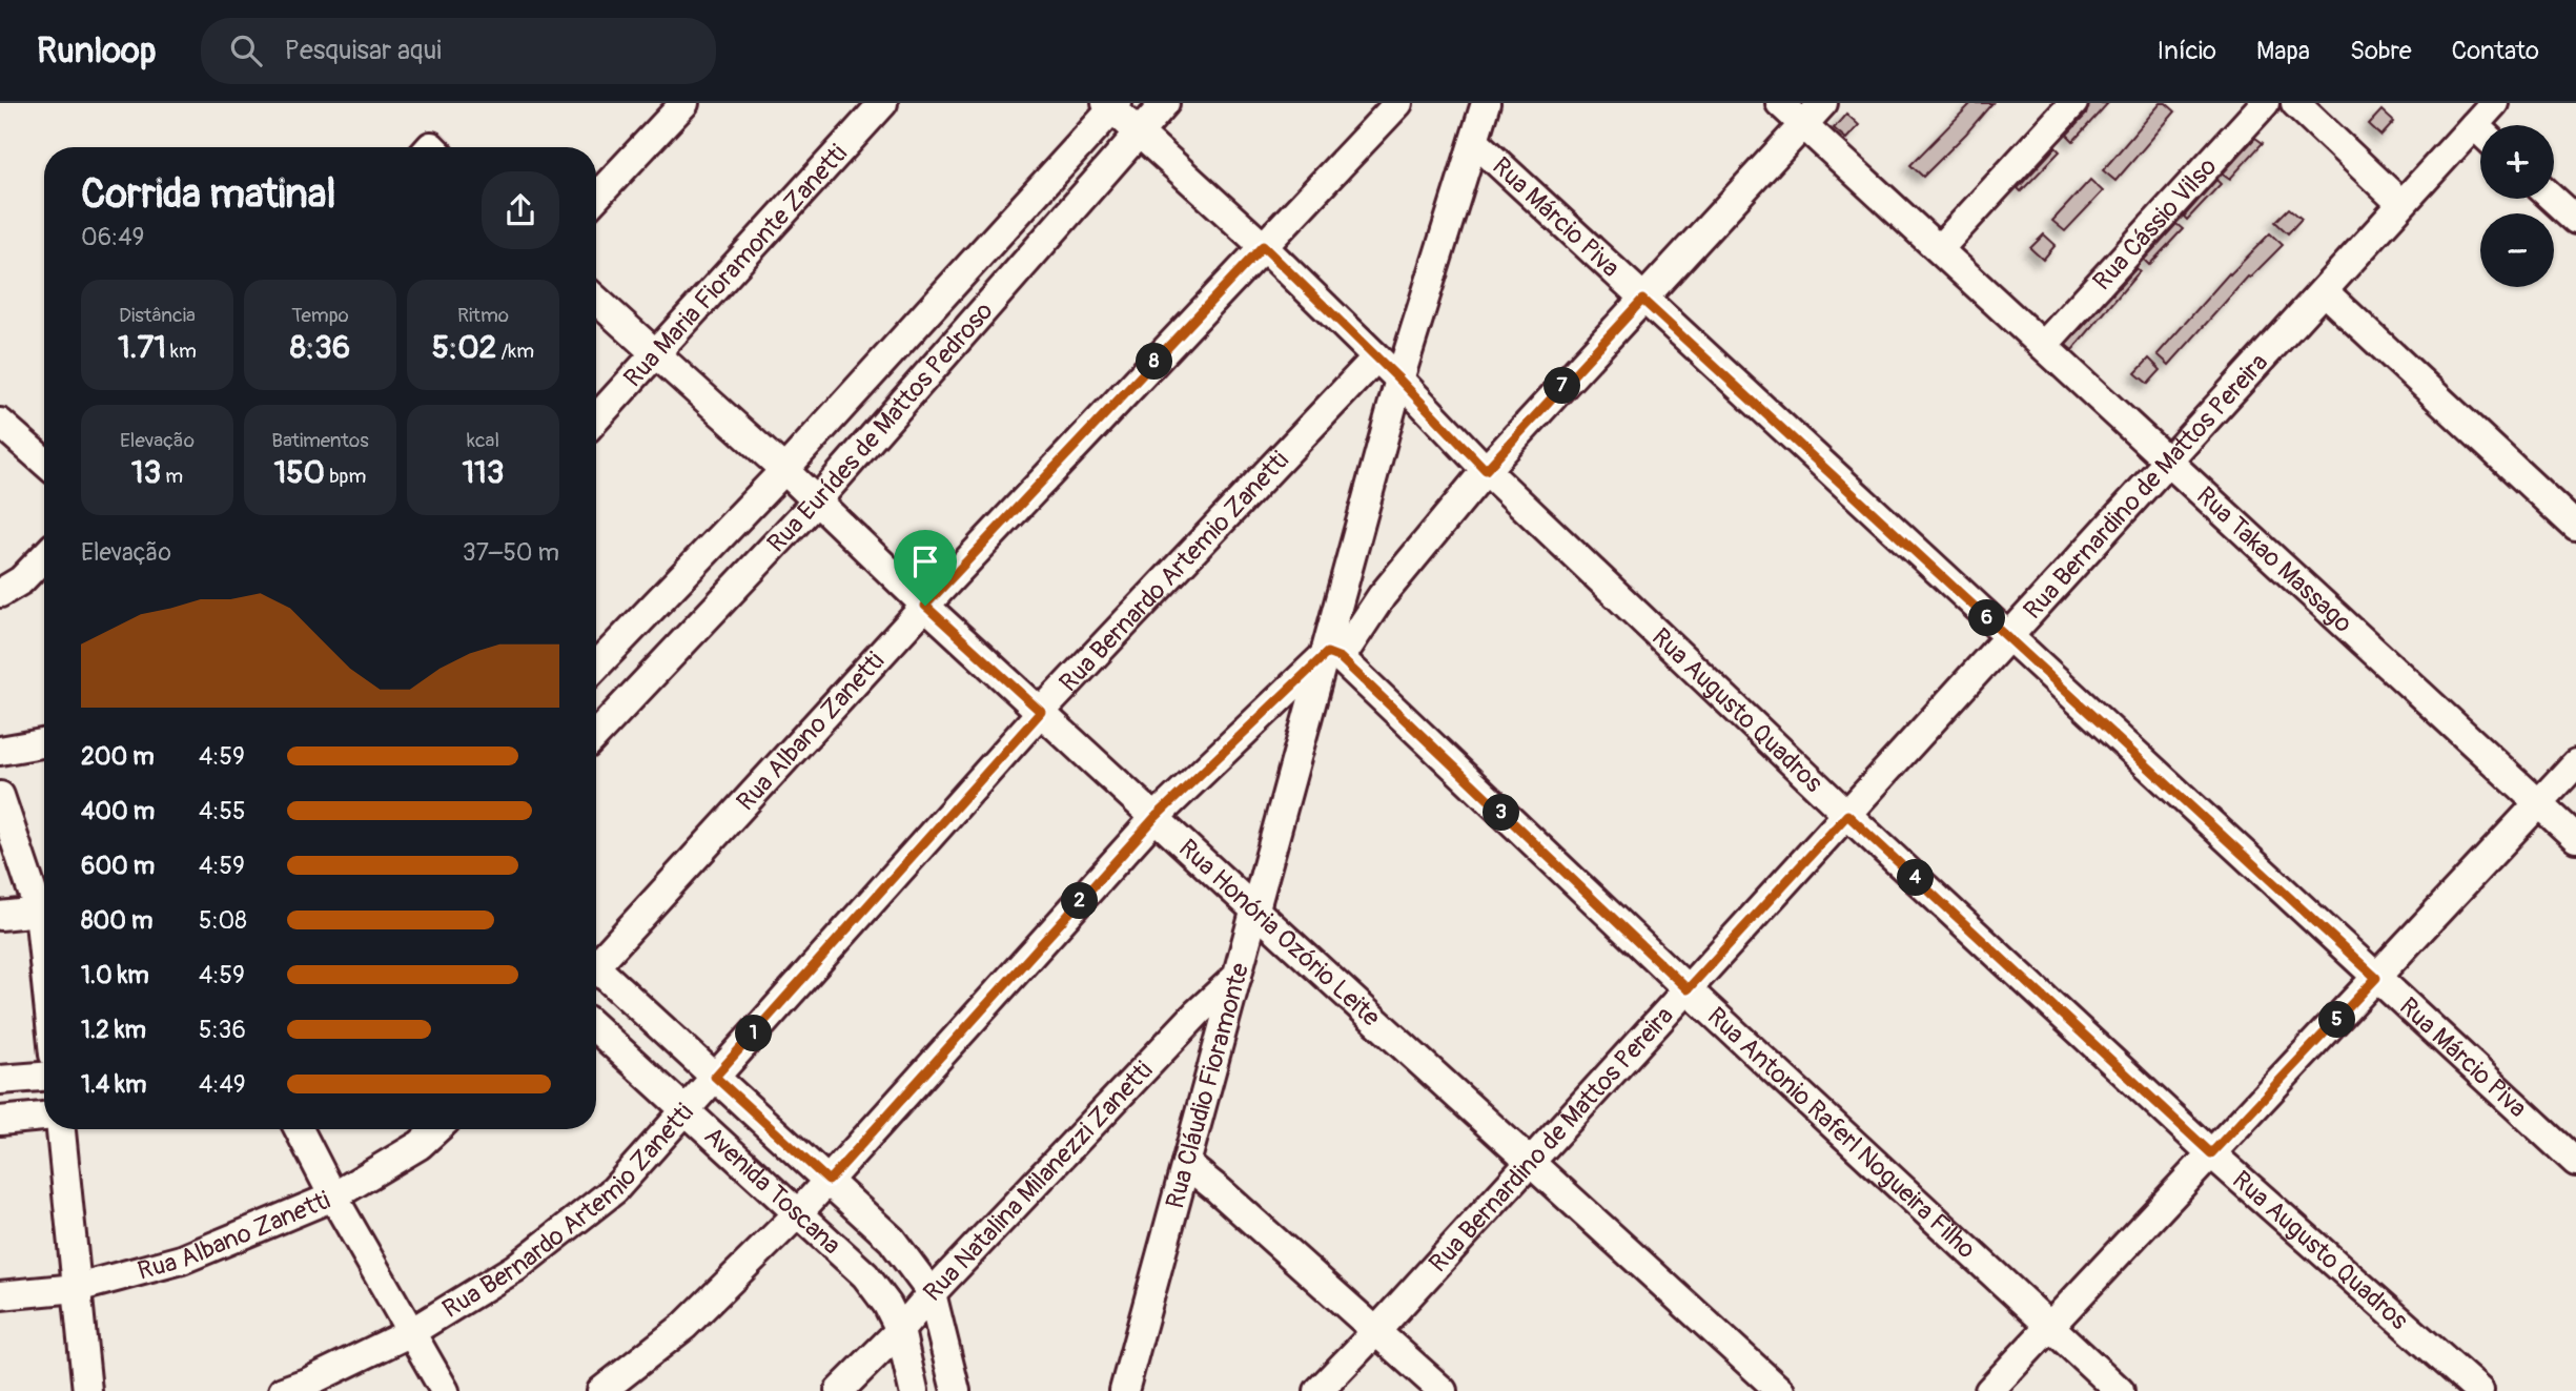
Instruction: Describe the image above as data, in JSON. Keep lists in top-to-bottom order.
{
  "streets": {
    "street": [
      "Rua Márcio Piva",
      "Rua Cássio Vilso",
      "Rua Maria Fioramonte Zanetti",
      "Rua Eurídes de Mattos Pedroso",
      "Rua Bernardino de Mattos Pereira",
      "Rua Takao Massago",
      "Rua Bernardo Artemio Zanetti",
      "Rua Augusto Quadros",
      "Rua Albano Zanetti",
      "Rua Honória Ozório Leite",
      "Rua Cláudio Fioramonte",
      "Rua Antonio Raferl Nogueira Filho",
      "Rua Natalina Milanezzi Zanetti",
      "Avenida Toscana"
    ]
  },
  "crossings": [
    ["Rua Márcio Piva", "Rua Bernardino de Mattos Pereira"],
    ["Rua Márcio Piva", "Rua Cláudio Fioramonte"],
    ["Rua Cássio Vilso", "Rua Takao Massago"],
    ["Rua Maria Fioramonte Zanetti", "Rua Honória Ozório Leite"],
    ["Rua Eurídes de Mattos Pedroso", "Rua Augusto Quadros"],
    ["Rua Eurídes de Mattos Pedroso", "Rua Honória Ozório Leite"],
    ["Rua Bernardino de Mattos Pereira", "Rua Takao Massago"],
    ["Rua Bernardino de Mattos Pereira", "Rua Augusto Quadros"],
    ["Rua Bernardino de Mattos Pereira", "Rua Honória Ozório Leite"],
    ["Rua Bernardino de Mattos Pereira", "Rua Antonio Raferl Nogueira Filho"],
    ["Rua Bernardo Artemio Zanetti", "Rua Augusto Quadros"],
    ["Rua Bernardo Artemio Zanetti", "Rua Honória Ozório Leite"],
    ["Rua Bernardo Artemio Zanetti", "Avenida Toscana"],
    ["Rua Augusto Quadros", "Rua Albano Zanetti"],
    ["Rua Augusto Quadros", "Rua Cláudio Fioramonte"],
    ["Rua Albano Zanetti", "Rua Honória Ozório Leite"],
    ["Rua Honória Ozório Leite", "Rua Cláudio Fioramonte"],
    ["Rua Cláudio Fioramonte", "Rua Antonio Raferl Nogueira Filho"],
    ["Rua Cláudio Fioramonte", "Rua Natalina Milanezzi Zanetti"],
    ["Rua Natalina Milanezzi Zanetti", "Avenida Toscana"]
  ],
  "page": {
    "header": "Runloop",
    "search": "Pesquisar aqui",
    "nav": [
      "Início",
      "Mapa",
      "Sobre",
      "Contato"
    ],
    "map_buttons": ["+", "−"],
    "heading": ["Corrida matinal", "06:49"],
    "stats": [
      ["Distância", "1.71 km"],
      ["Tempo", "8:36"],
      ["Ritmo", "5:02 /km"],
      ["Elevação", "13 m"],
      ["Batimentos", "150 bpm"],
      ["kcal", "113"]
    ],
    "pins": [
      "8",
      "7",
      "6",
      "3",
      "4",
      "2",
      "5",
      "1"
    ],
    "chart": ["Elevação", "37–50 m"],
    "list": [
      {
        "name": "200 m",
        "note": "4:59"
      },
      {
        "name": "400 m",
        "note": "4:55"
      },
      {
        "name": "600 m",
        "note": "4:59"
      },
      {
        "name": "800 m",
        "note": "5:08"
      },
      {
        "name": "1.0 km",
        "note": "4:59"
      },
      {
        "name": "1.2 km",
        "note": "5:36"
      },
      {
        "name": "1.4 km",
        "note": "4:49"
      }
    ]
  }
}
